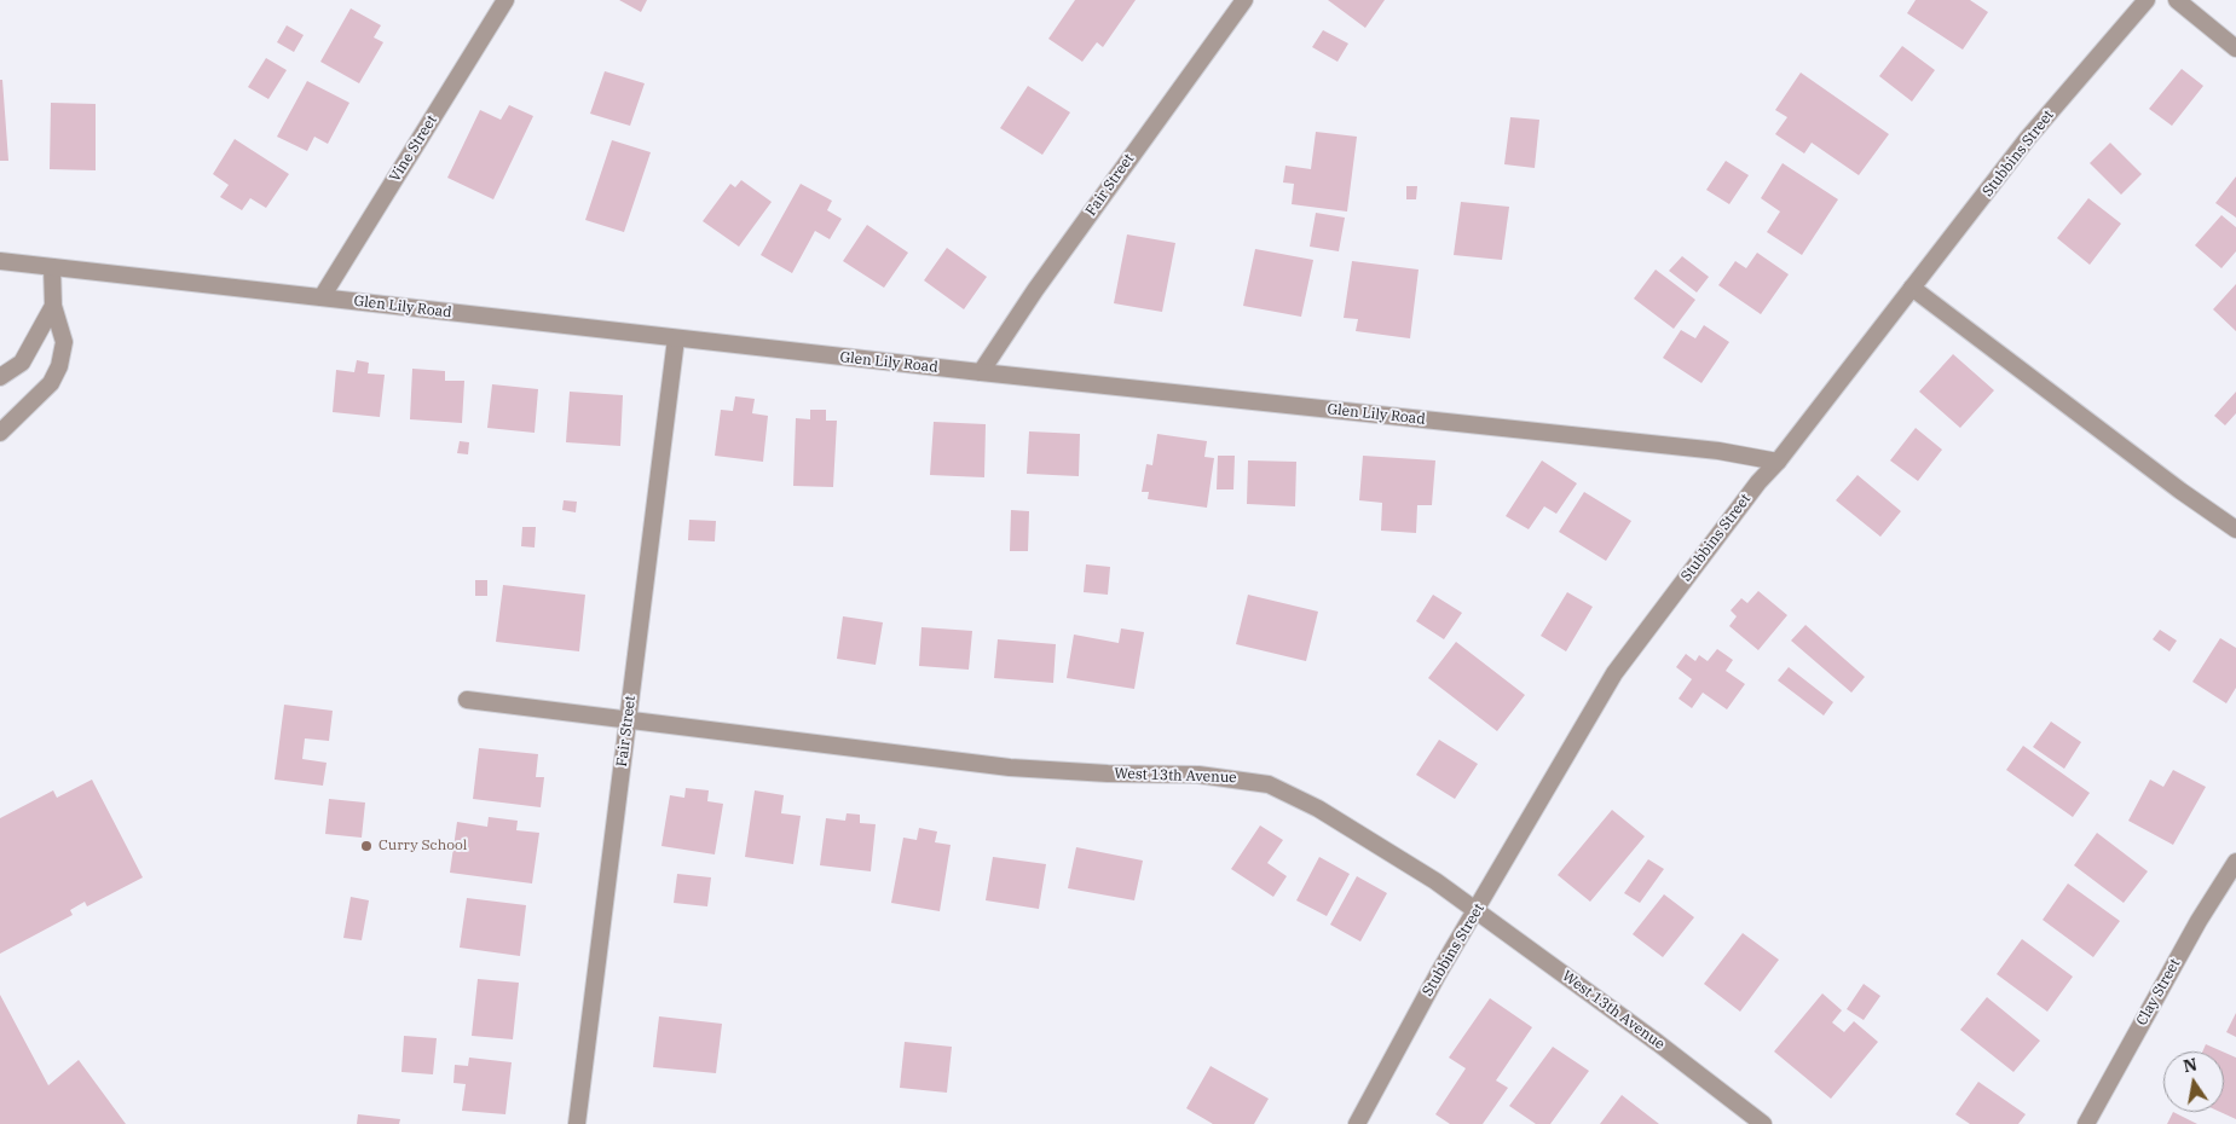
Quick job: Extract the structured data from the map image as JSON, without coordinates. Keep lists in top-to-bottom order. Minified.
{"streets":{"street":["Vine Street","Stubbins Street","Fair Street","Glen Lily Road","West 13th Avenue","Clay Street"]},"crossings":[["Vine Street","Glen Lily Road"],["Stubbins Street","Glen Lily Road"],["Stubbins Street","West 13th Avenue"],["Fair Street","Glen Lily Road"],["Fair Street","West 13th Avenue"]],"places":["Curry School"],"north":"top"}
